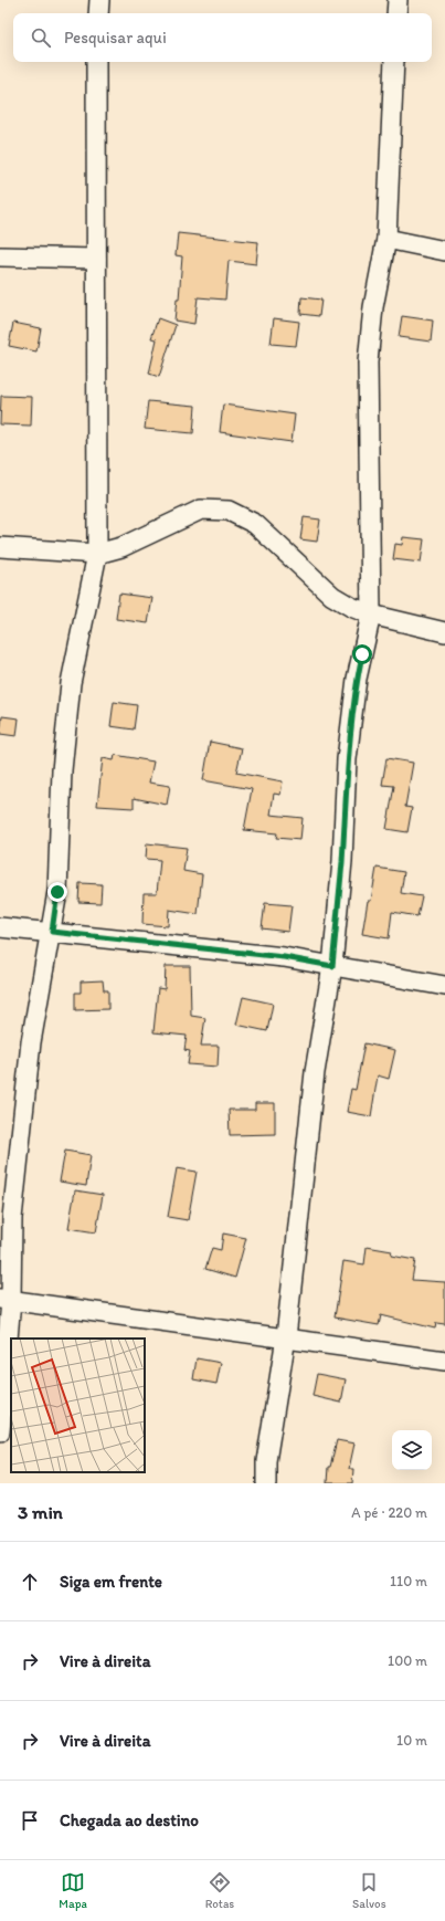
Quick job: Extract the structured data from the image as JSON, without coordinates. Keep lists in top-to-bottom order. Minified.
{"page":{"search":"Pesquisar aqui","heading":["3 min","A pé · 220 m"],"list":[["Siga em frente","110 m"],["Vire à direita","100 m"],["Vire à direita","10 m"],"Chegada ao destino"],"nav":["Mapa","Rotas","Salvos"]}}
